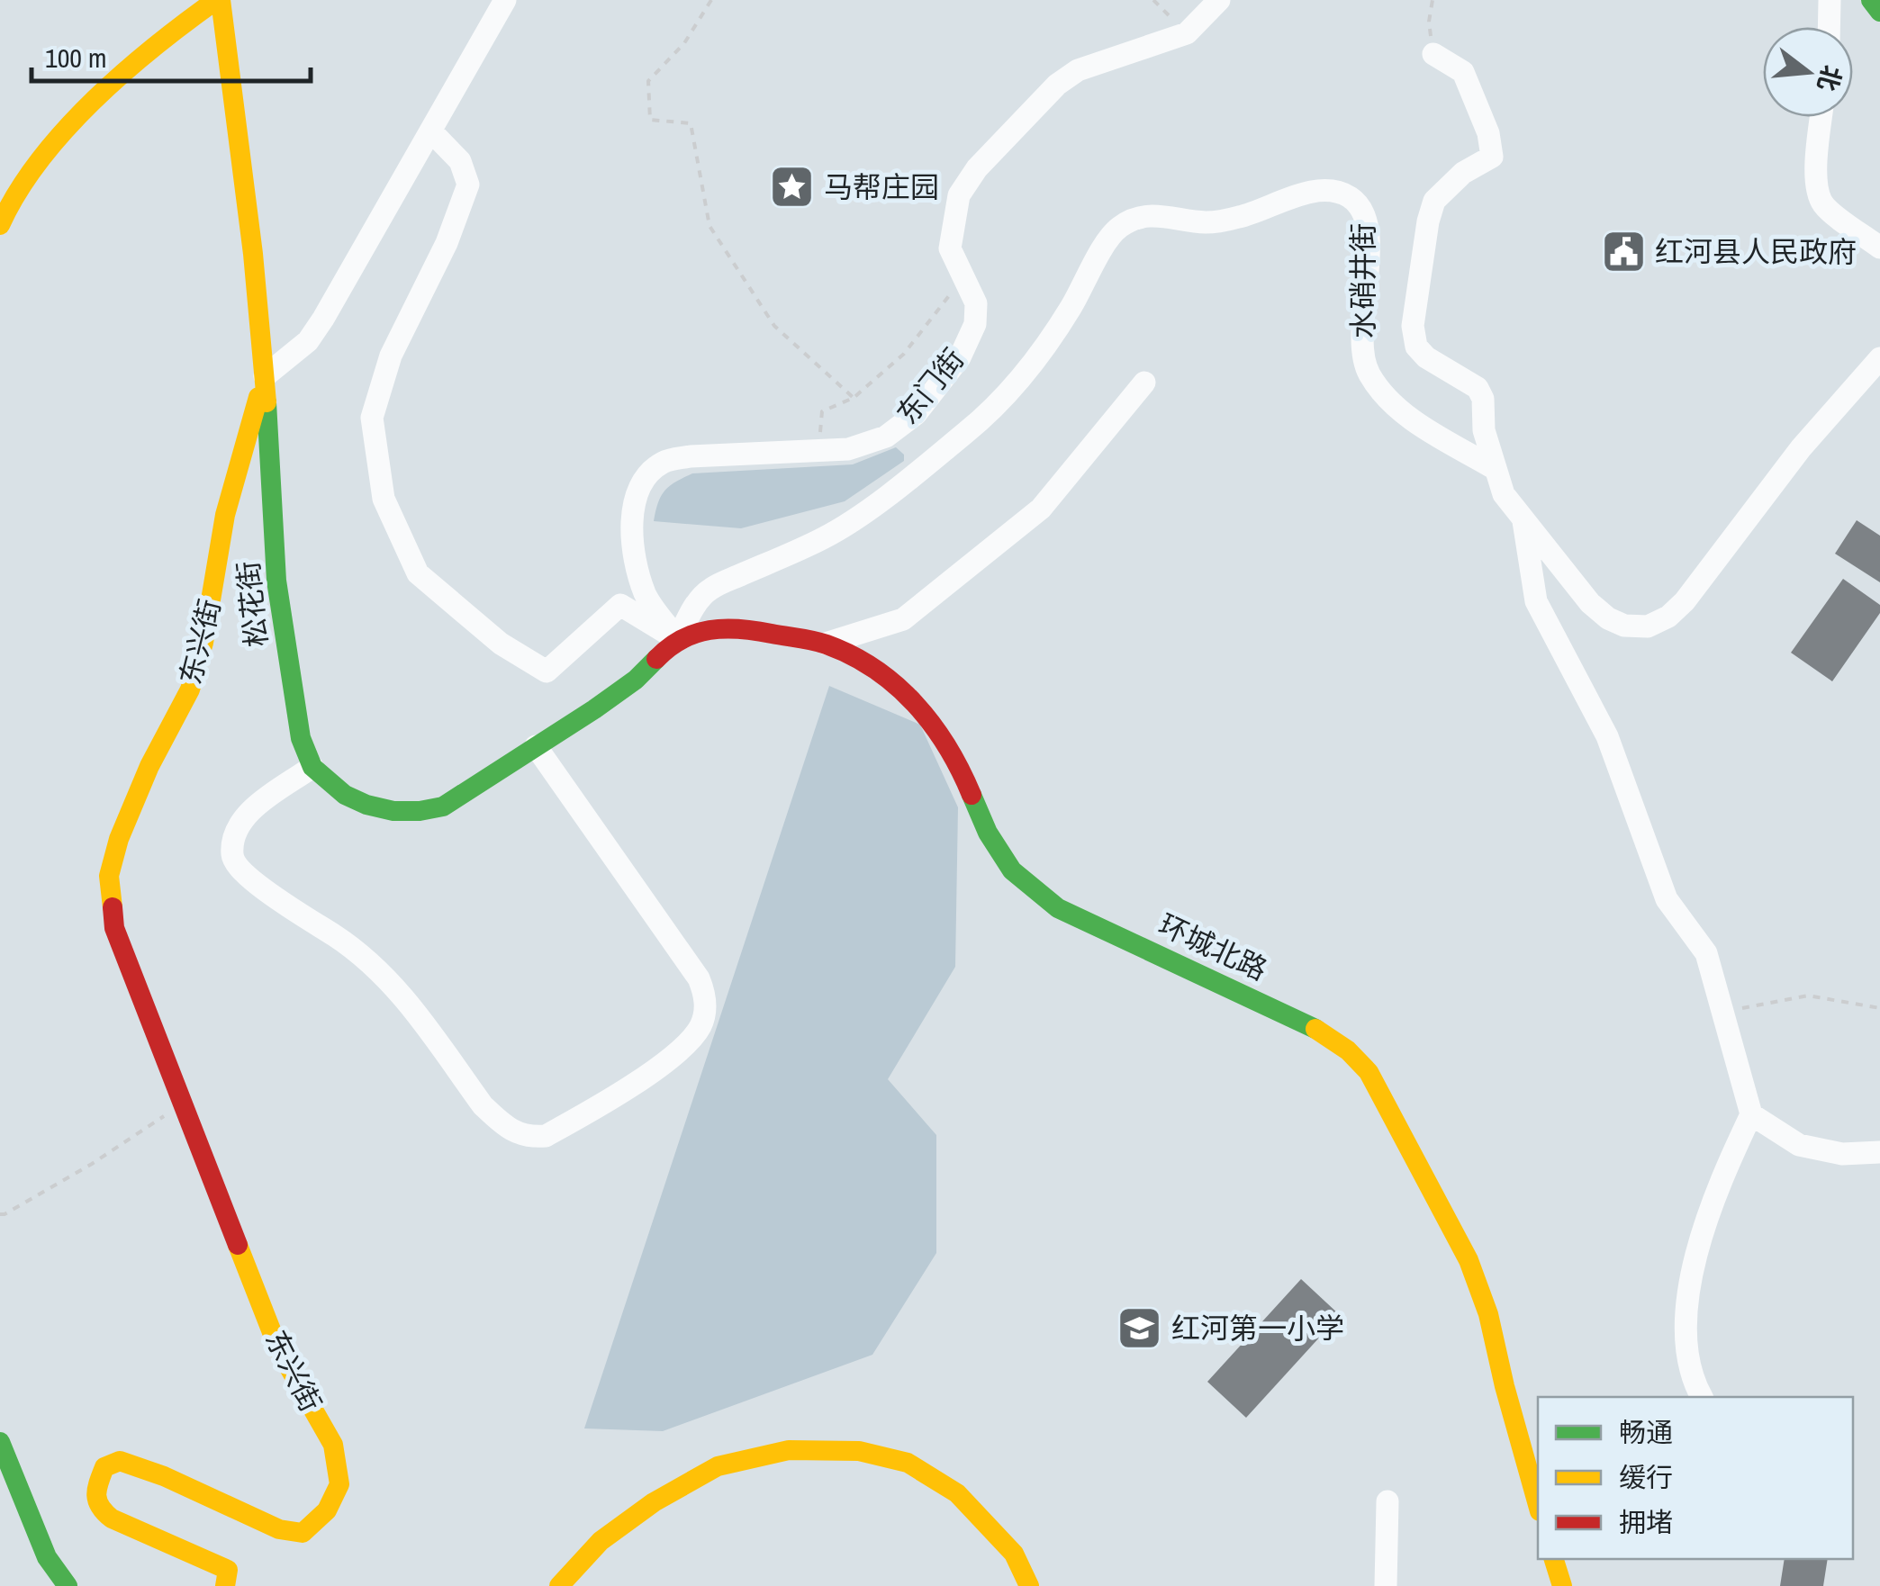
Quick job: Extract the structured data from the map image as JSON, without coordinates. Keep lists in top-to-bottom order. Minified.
{"streets":{"street":["水硝井街","东门街","松花街","东兴街","环城北路"]},"crossings":[["水硝井街","东门街"],["水硝井街","环城北路"],["东门街","环城北路"],["松花街","东兴街"]],"places":{"place":["马帮庄园"],"public building":["红河县人民政府"],"school or university":["红河第一小学"]},"legend":["畅通","缓行","拥堵"],"scale_bar":"100 m","north":"right"}
